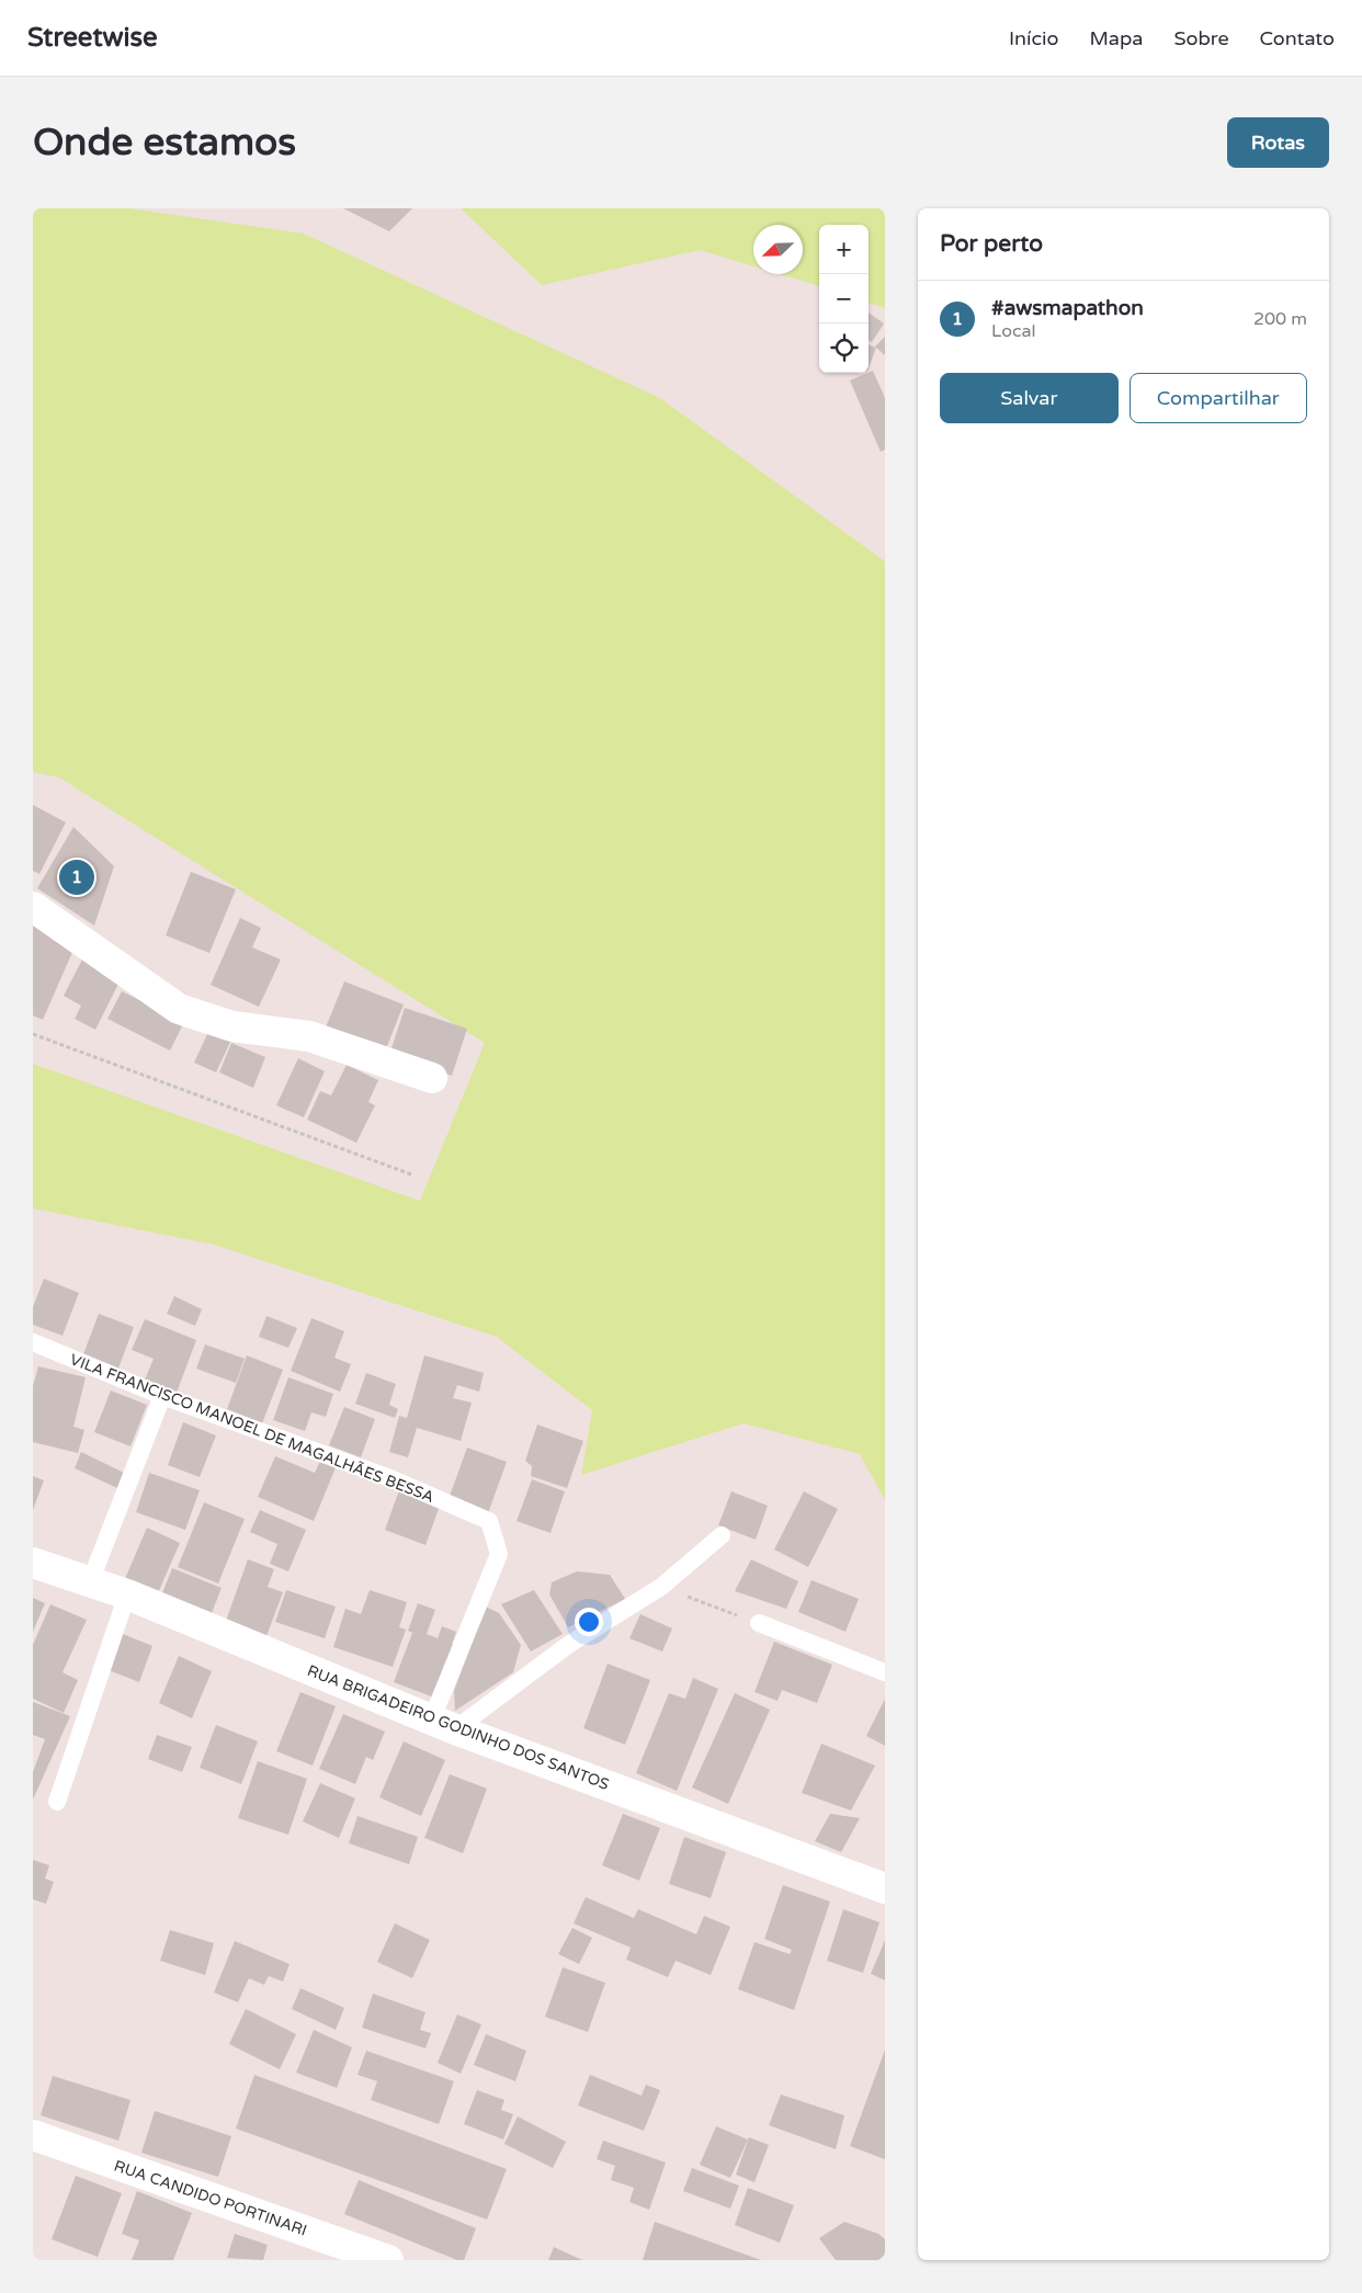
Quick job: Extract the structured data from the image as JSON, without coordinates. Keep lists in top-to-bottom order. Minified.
{"streets":{"street":["RUA BRIGADEIRO GODINHO DOS SANTOS","RUA CANDIDO PORTINARI"],"lane":["VILA FRANCISCO MANOEL DE MAGALHÃES BESSA"]},"crossings":[["VILA FRANCISCO MANOEL DE MAGALHÃES BESSA","RUA BRIGADEIRO GODINHO DOS SANTOS"]],"north":"bottom left","page":{"header":"Streetwise","nav":["Início","Mapa","Sobre","Contato"],"buttons":["Rotas",["Salvar","Compartilhar"]],"title":"Onde estamos","heading":"Por perto","map_buttons":["+","−"],"list":[{"mark":"1","name":"#awsmapathon","note":"Local","value":"200 m"}],"pins":"1"}}
